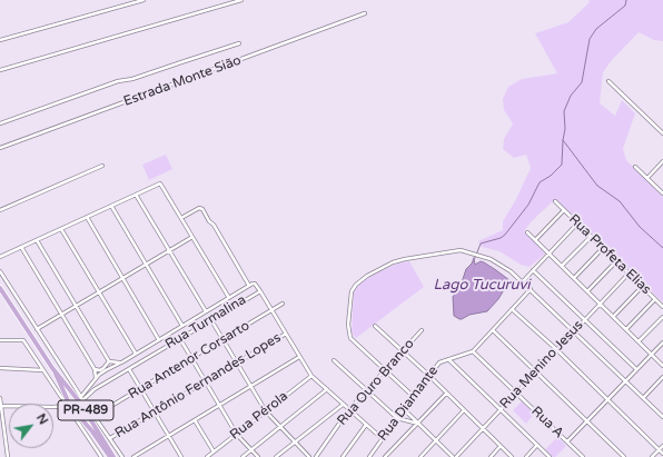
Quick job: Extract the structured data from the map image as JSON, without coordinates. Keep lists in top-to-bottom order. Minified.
{"streets":{"main road":["PR-489"],"street":["Estrada Monte Sião","Rua Profeta Elias","Rua Turmalina","Rua Antenor Corsarto","Rua Menino Jesus","Rua Ouro Branco","Rua Antônio Fernandes Lopes","Rua Diamante","Rua Pérola","Rua A"]},"crossings":[["Rua Profeta Elias","Rua Menino Jesus"],["Rua Turmalina","Rua Antenor Corsarto"],["Rua Turmalina","Rua Ouro Branco"],["Rua Turmalina","Rua Antônio Fernandes Lopes"],["Rua Turmalina","Rua Diamante"],["Rua Turmalina","PR-489"],["Rua Turmalina","Rua Pérola"],["Rua Menino Jesus","Rua A"],["Rua Diamante","Rua A"]],"water":["Lago Tucuruvi"],"north":"top right"}
